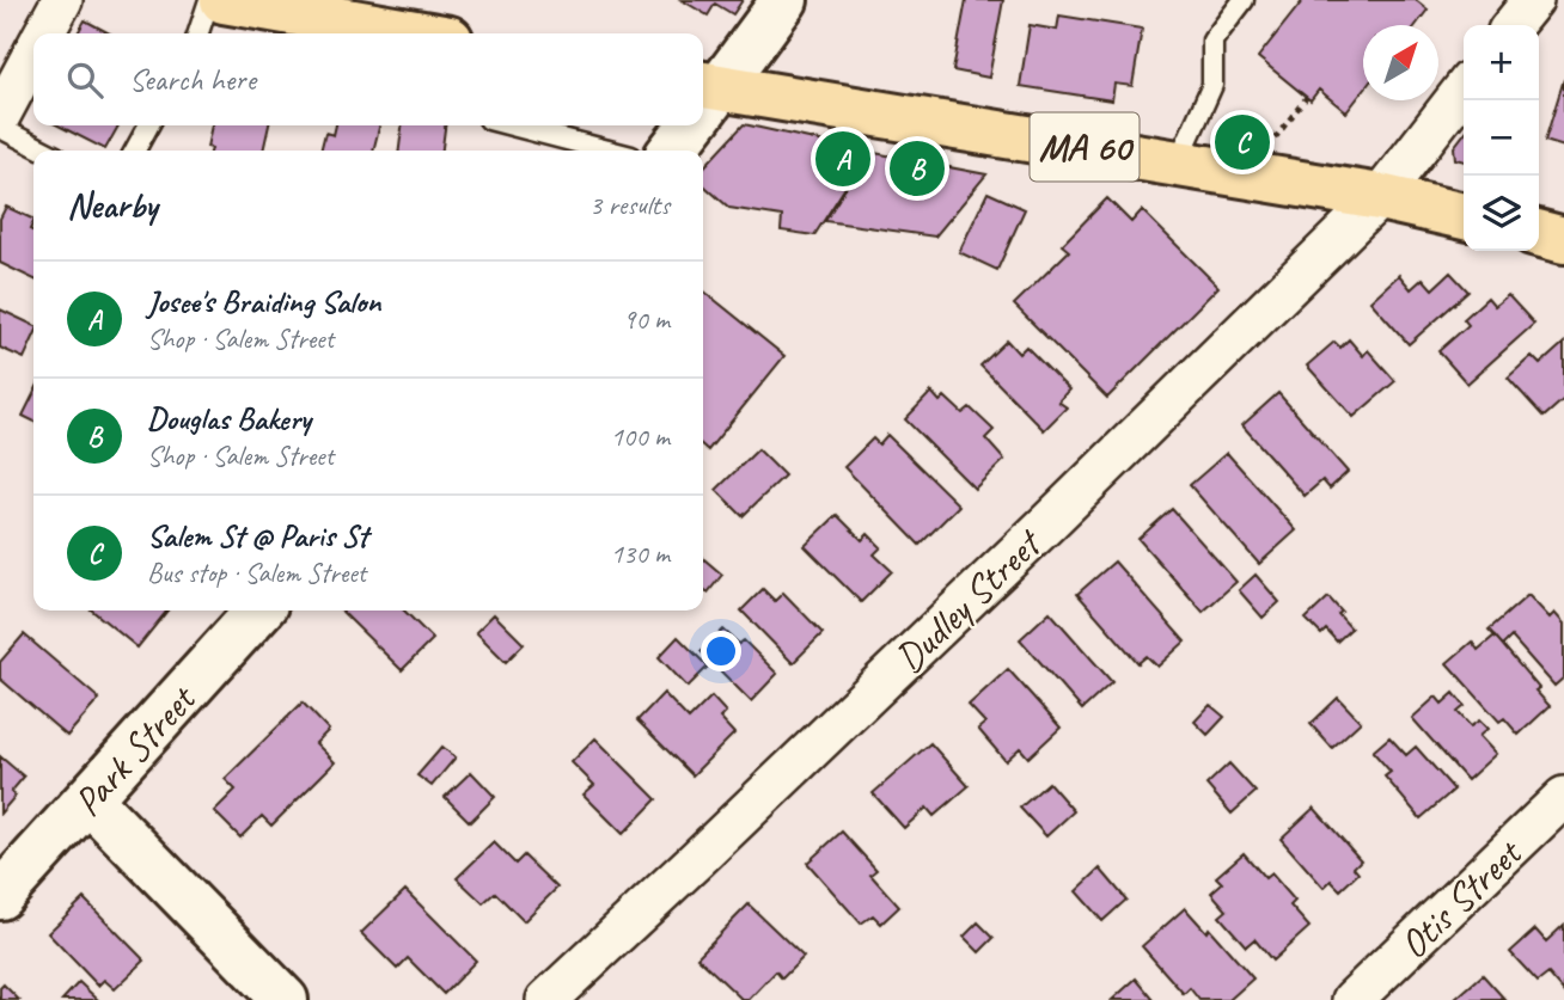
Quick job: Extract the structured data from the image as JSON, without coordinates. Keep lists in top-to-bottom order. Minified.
{"streets":{"main road":["MA 60"],"street":["Dudley Street","Park Street","Otis Street"]},"crossings":[["MA 60","Dudley Street"]],"north":"top right","page":{"map_buttons":["+","−"],"search":"Search here","pins":["C","A","B"],"heading":["Nearby","3 results"],"list":[{"mark":"A","name":"Josee's Braiding Salon","note":"Shop · Salem Street","value":"90 m"},{"mark":"B","name":"Douglas Bakery","note":"Shop · Salem Street","value":"100 m"},{"mark":"C","name":"Salem St @ Paris St","note":"Bus stop · Salem Street","value":"130 m"}]}}
